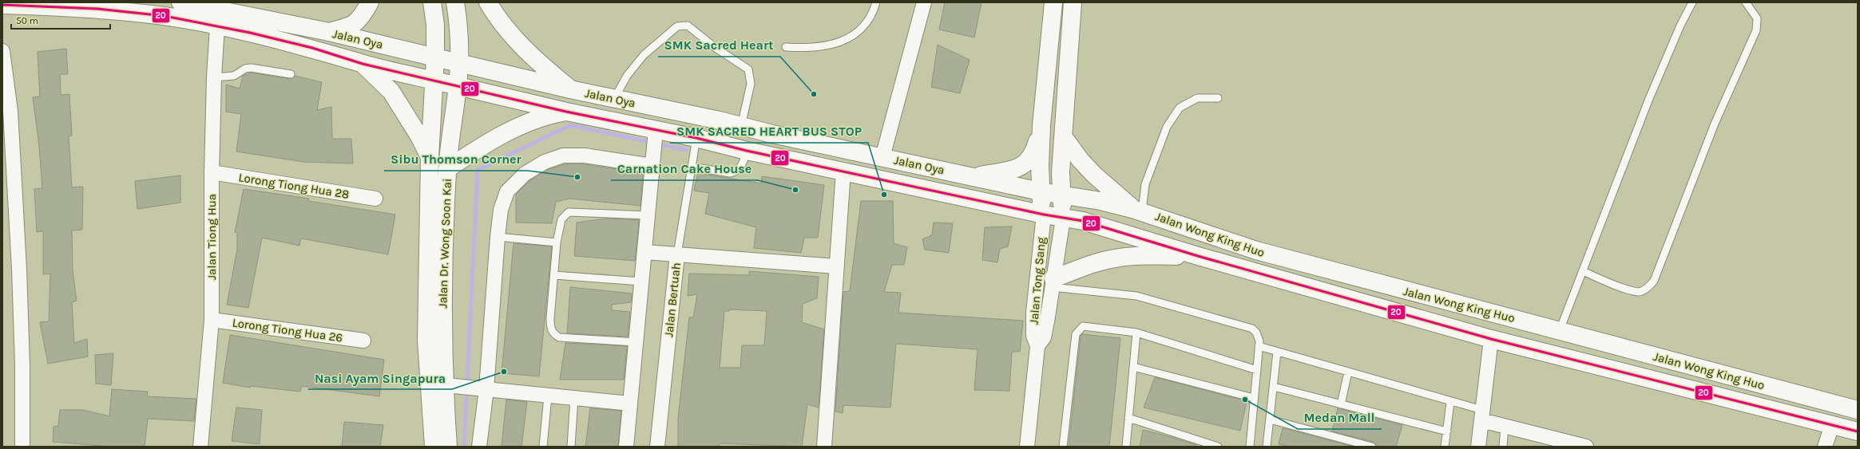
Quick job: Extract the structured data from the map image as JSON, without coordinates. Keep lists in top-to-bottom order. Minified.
{"streets":{"main road":["Jalan Oya","Jalan Wong King Huo","Jalan Dr. Wong Soon Kai"],"street":["Lorong Tiong Hua 28","Jalan Tiong Hua","Jalan Tong Sang","Jalan Bertuah","Lorong Tiong Hua 26"]},"crossings":[["Jalan Oya","Jalan Wong King Huo"],["Jalan Oya","Jalan Tiong Hua"],["Jalan Oya","Jalan Dr. Wong Soon Kai"],["Jalan Oya","Jalan Tong Sang"],["Lorong Tiong Hua 28","Jalan Tiong Hua"],["Jalan Wong King Huo","Jalan Tong Sang"],["Jalan Tiong Hua","Lorong Tiong Hua 26"]],"places":["SMK Sacred Heart","Sibu Thomson Corner","Carnation Cake House","SMK SACRED HEART BUS STOP","Nasi Ayam Singapura","Medan Mall"],"lines":["transit line 20"],"scale_bar":"50 m"}
